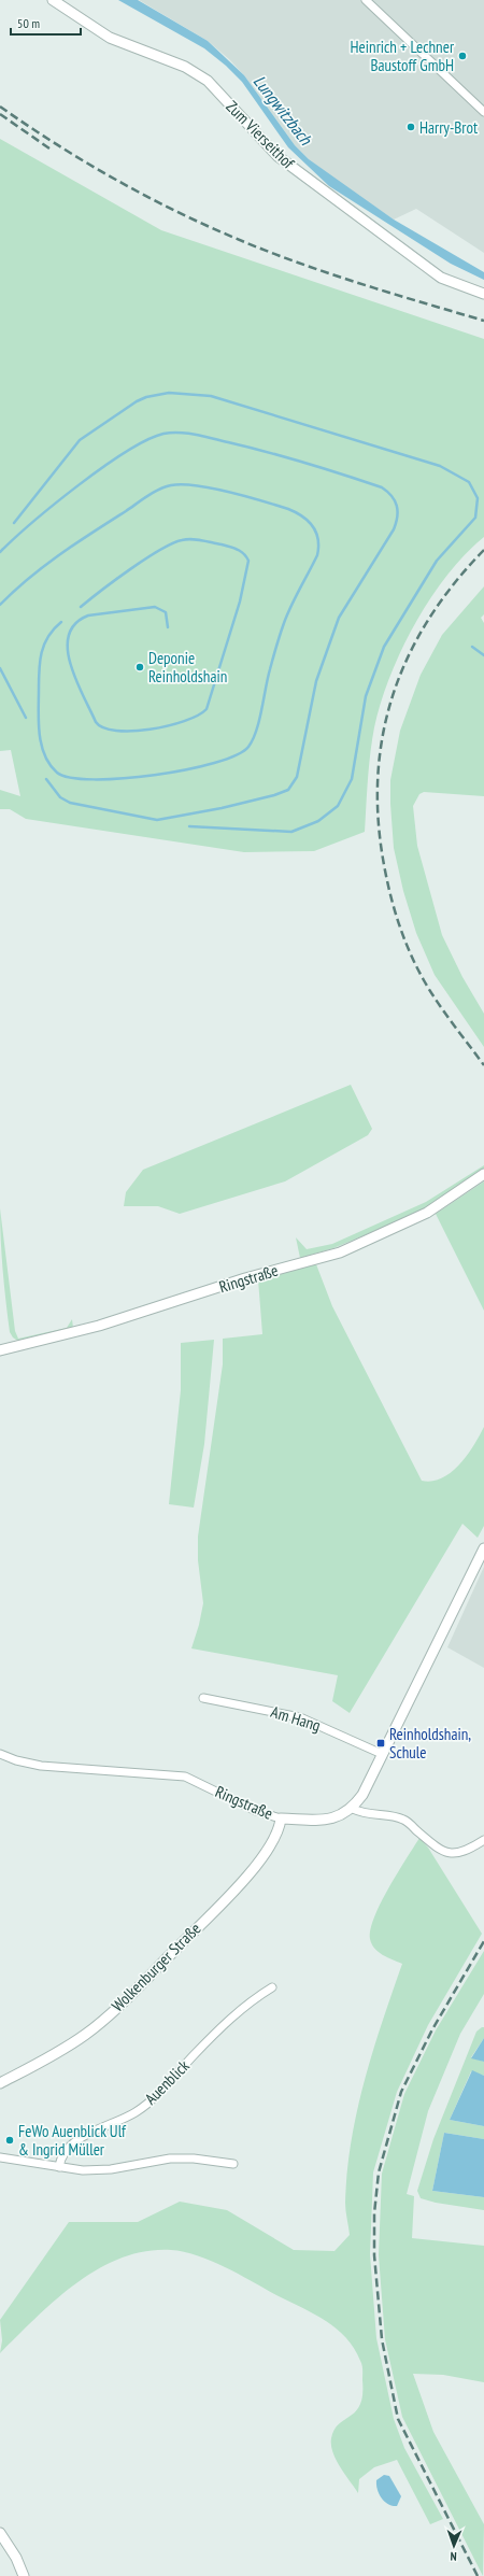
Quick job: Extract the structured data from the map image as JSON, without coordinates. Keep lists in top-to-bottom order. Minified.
{"streets":{"street":["Zum Vierseithof","Ringstraße","Am Hang","Wolkenburger Straße","Auenblick"]},"crossings":[["Ringstraße","Wolkenburger Straße"]],"water":["Lungwitzbach"],"places":{"other":["Heinrich + Lechner Baustoff GmbH","Harry-Brot","Deponie Reinholdshain","FeWo Auenblick Ulf & Ingrid Müller"],"transit":["Reinholdshain, Schule"]},"scale_bar":"50 m","north":"bottom"}
